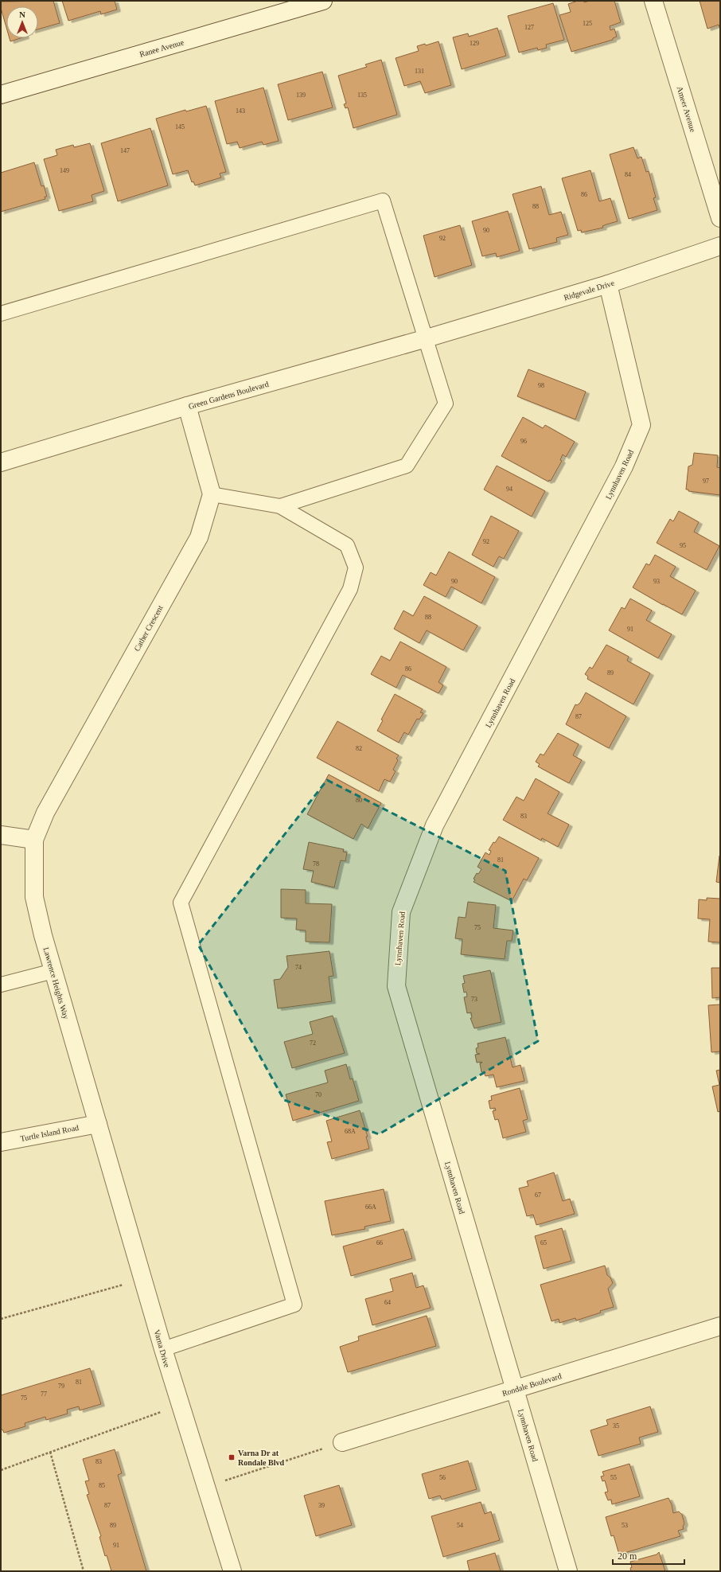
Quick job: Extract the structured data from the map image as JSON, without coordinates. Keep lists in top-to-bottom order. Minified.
{"streets":{"street":["Ranee Avenue","Ameer Avenue","Ridgevale Drive","Green Gardens Boulevard","Lynnhaven Road","Cather Crescent","Lawrence Heights Way","Turtle Island Road","Varna Drive","Rondale Boulevard"]},"crossings":[["Ridgevale Drive","Green Gardens Boulevard"],["Ridgevale Drive","Lynnhaven Road"],["Lynnhaven Road","Rondale Boulevard"],["Cather Crescent","Lawrence Heights Way"],["Lawrence Heights Way","Turtle Island Road"],["Lawrence Heights Way","Varna Drive"],["Turtle Island Road","Varna Drive"]],"places":{"transit":["Varna Dr at Rondale Blvd"]},"house_numbers":["125","127","129","131","139","135","143","145","147","149","84","86","88","90","92","98","96","97","94","92","95","90","93","88","91","86","89","87","82","80","83","81","78","75","74","73","72","70","68A","67","66A","66","65","64","81","79","77","75","35","83","56","55","85","87","39","89","54","53","91"],"scale_bar":"20 m","north":"top"}
